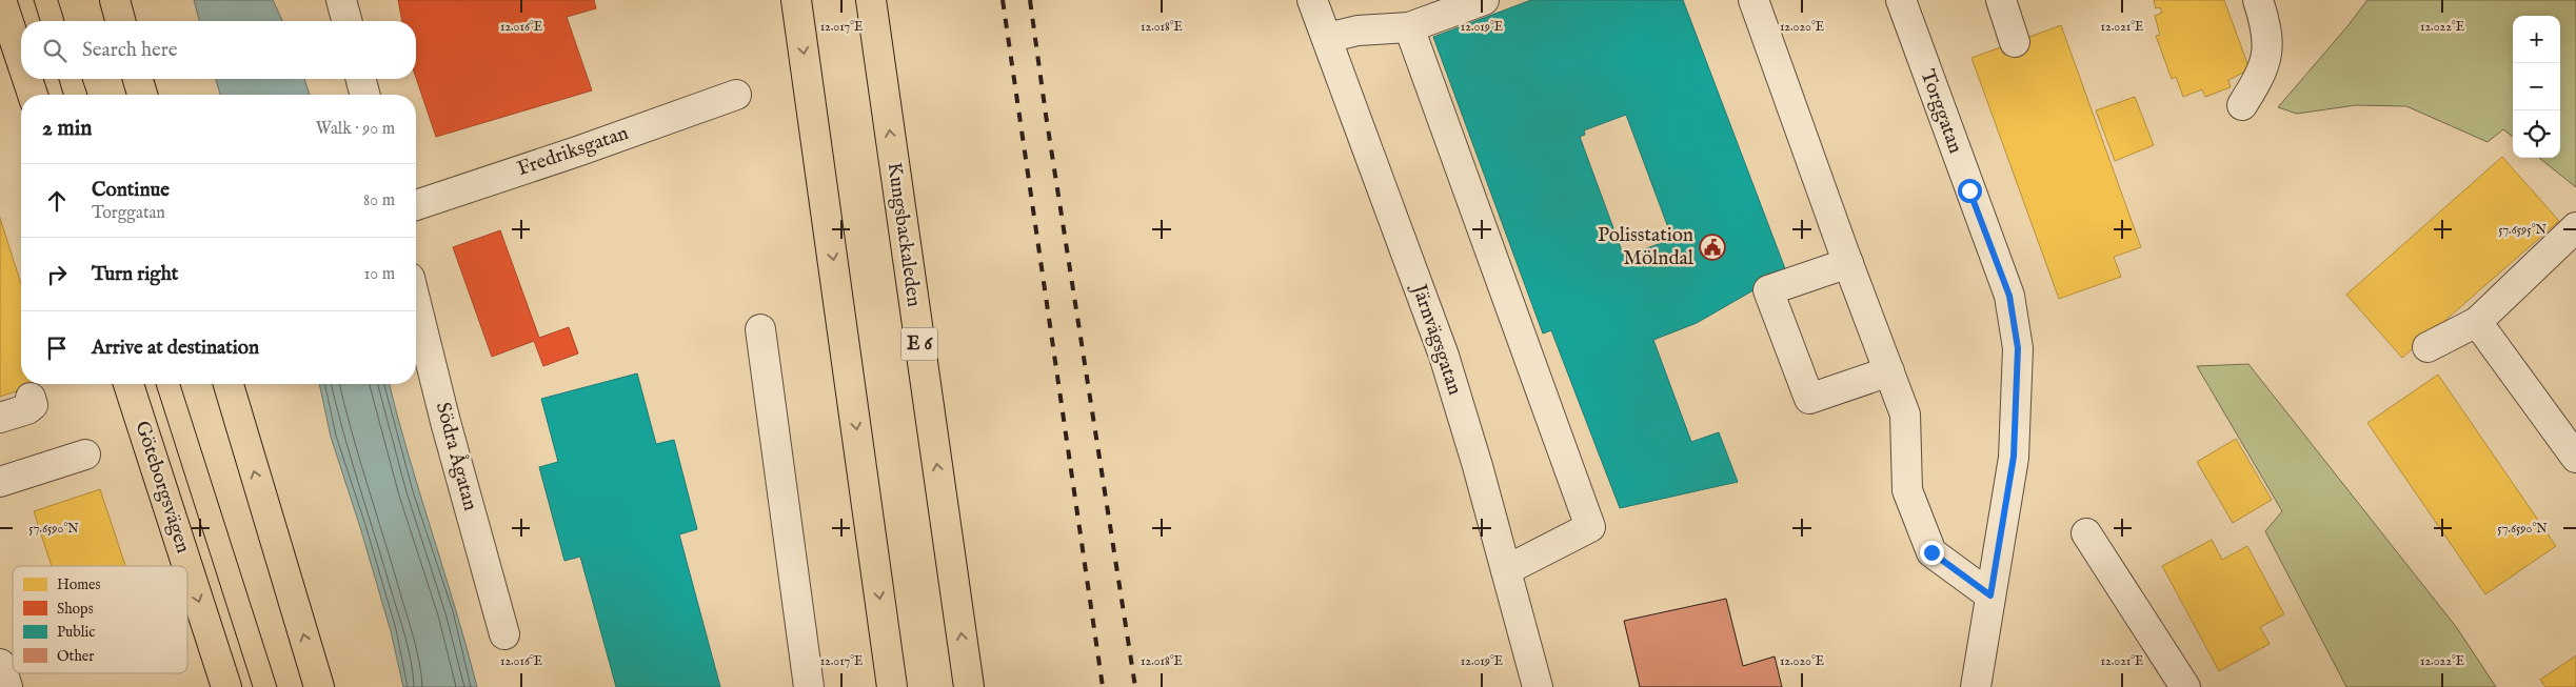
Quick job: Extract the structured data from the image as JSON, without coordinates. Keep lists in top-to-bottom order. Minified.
{"streets":{"main road":["Kungsbackaleden","E 6","Göteborgsvägen"],"street":["Torggatan","Fredriksgatan","Järnvägsgatan","Södra Ågatan"]},"places":{"public building":["Polisstation Mölndal"]},"legend":["Homes","Shops","Public","Other"],"page":{"map_buttons":["+","−"],"search":"Search here","heading":["2 min","Walk · 90 m"],"list":[["Continue","Torggatan","80 m"],["Turn right","10 m"],"Arrive at destination"]},"coordinates":["12.016°E","12.017°E","12.018°E","12.019°E","12.020°E","12.021°E","12.022°E","57.6595°N","57.6590°N"]}
